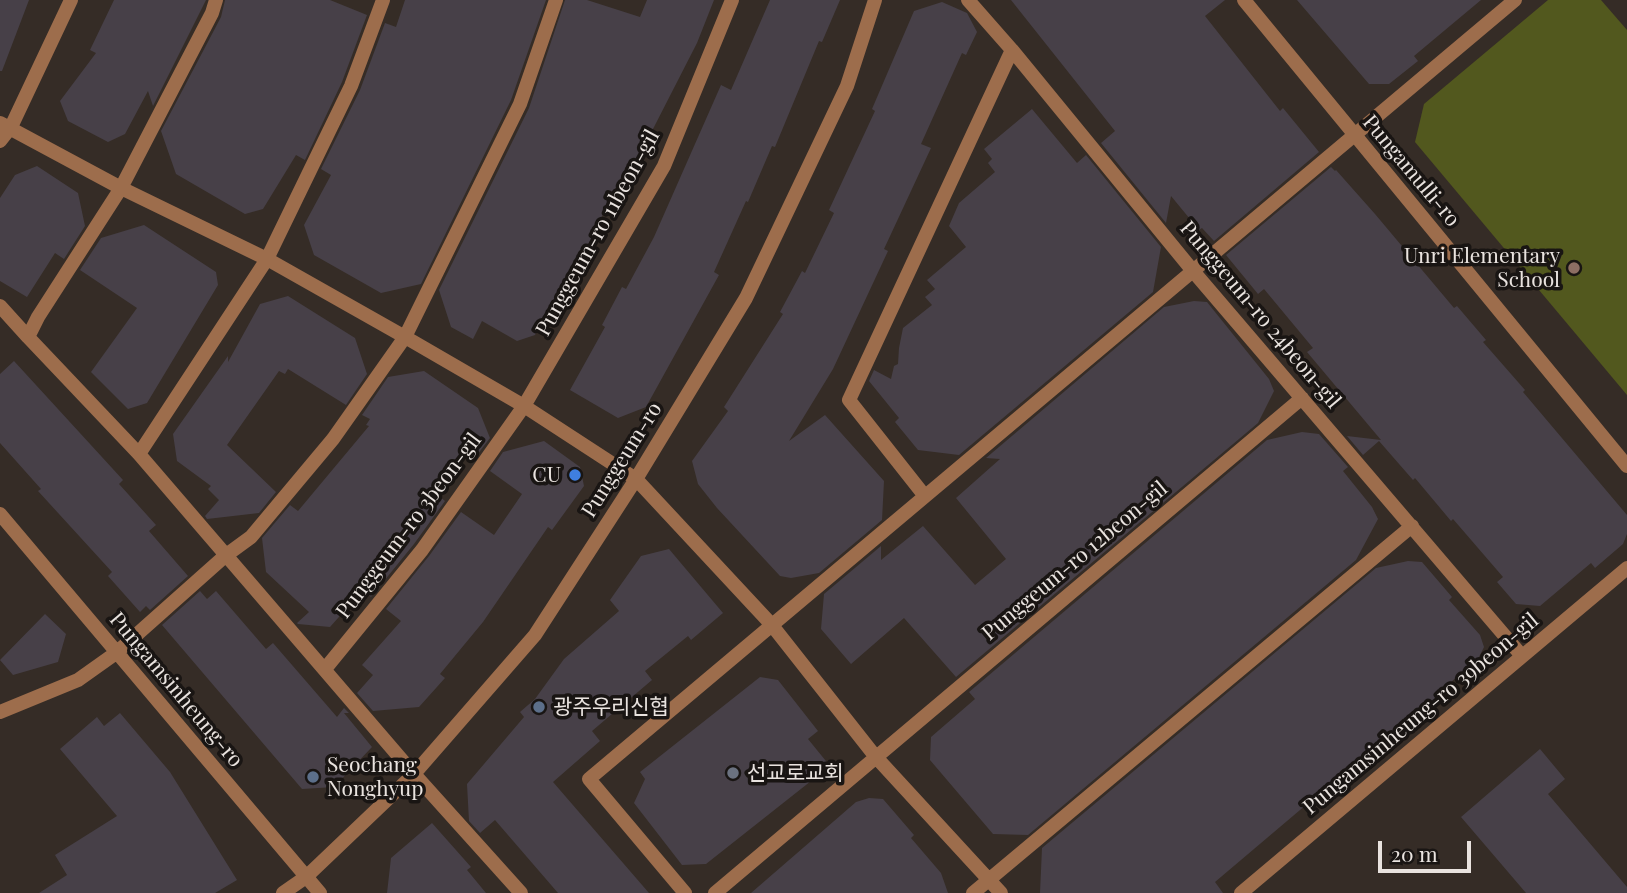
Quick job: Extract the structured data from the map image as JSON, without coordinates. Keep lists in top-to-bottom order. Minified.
{"streets":{"street":["Pungamulli-ro","Punggeum-ro 11beon-gil","Punggeum-ro 24beon-gil","Punggeum-ro","Punggeum-ro 3beon-gil","Punggeum-ro 12beon-gil","Pungamsinheung-ro","Pungamsinheung-ro 39beon-gil"]},"crossings":[["Punggeum-ro 11beon-gil","Punggeum-ro 3beon-gil"],["Punggeum-ro 24beon-gil","Punggeum-ro 12beon-gil"],["Punggeum-ro 24beon-gil","Pungamsinheung-ro 39beon-gil"],["Punggeum-ro","Pungamsinheung-ro"]],"places":["Unri Elementary School","CU","광주우리신협","선교로교회","Seochang Nonghyup"],"scale_bar":"20 m"}
